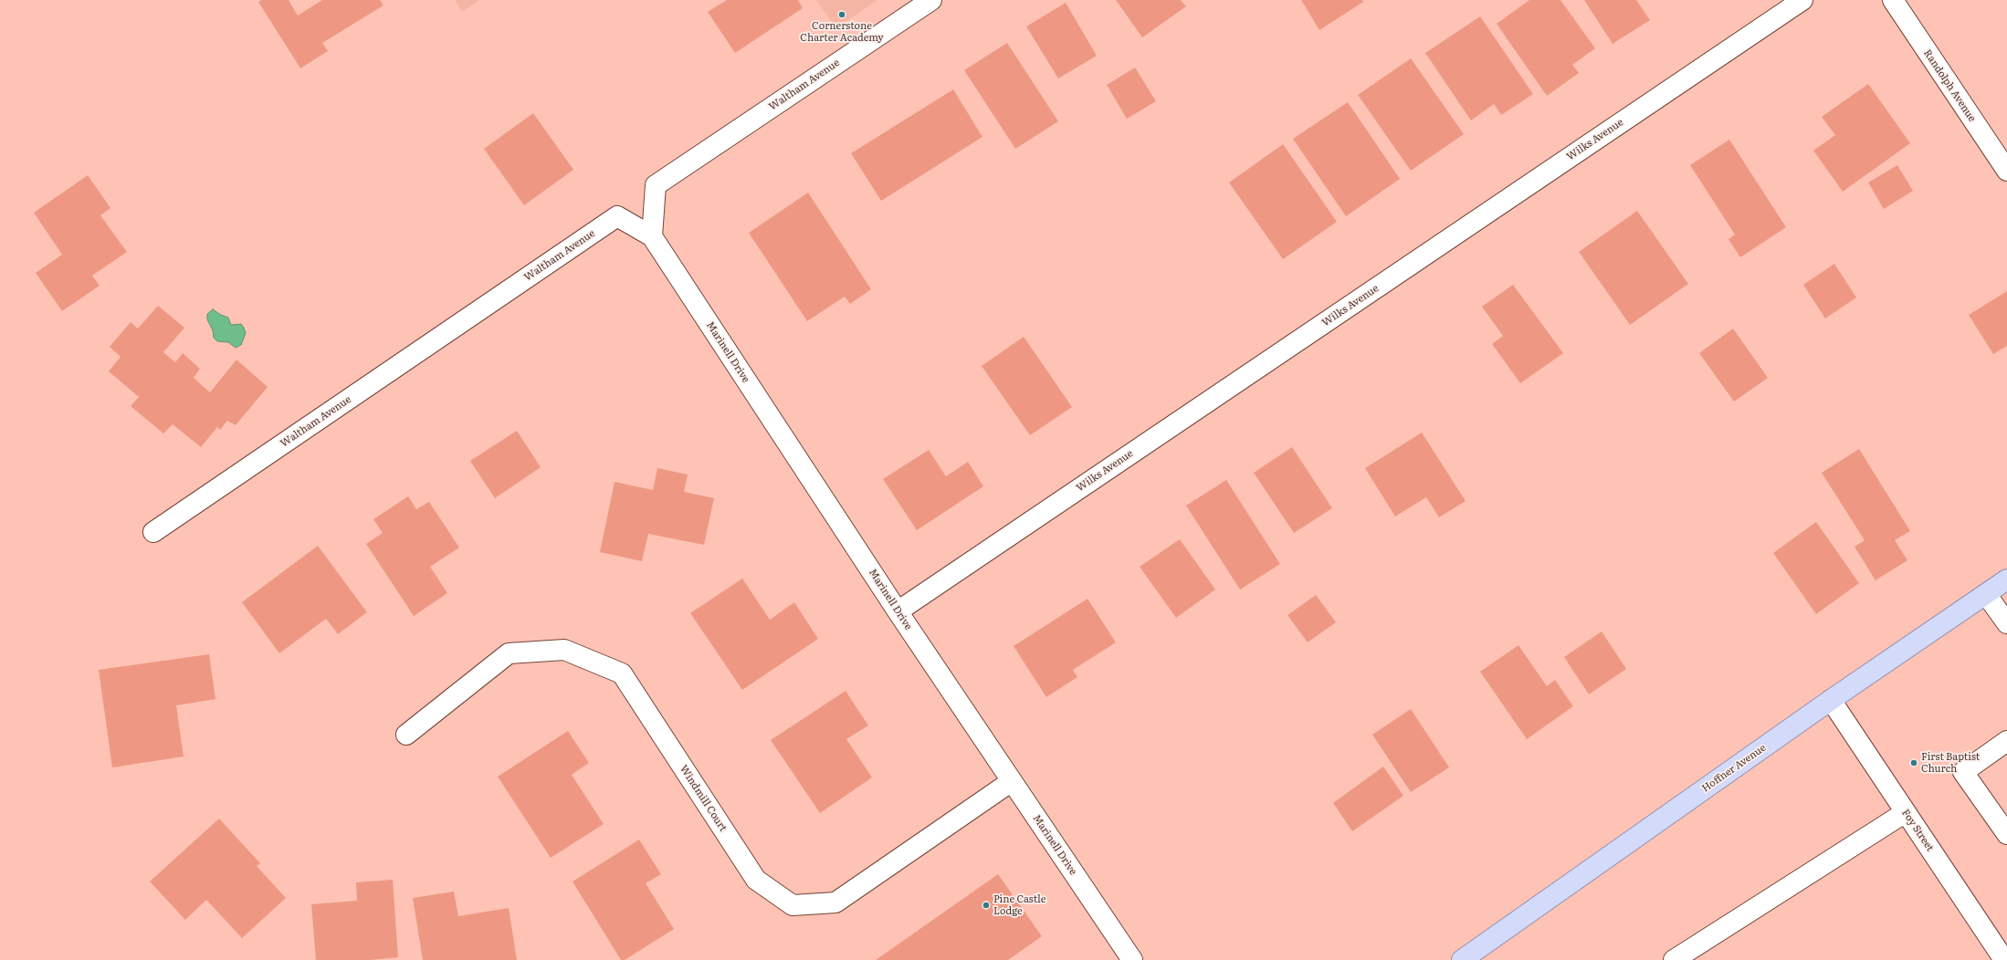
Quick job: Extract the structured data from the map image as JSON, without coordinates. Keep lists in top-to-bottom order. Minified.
{"streets":{"main road":["Hoffner Avenue"],"street":["Waltham Avenue","Randolph Avenue","Wilks Avenue","Marinell Drive","Windmill Court","Foy Street"]},"crossings":[["Waltham Avenue","Marinell Drive"],["Wilks Avenue","Marinell Drive"],["Marinell Drive","Windmill Court"],["Hoffner Avenue","Foy Street"]],"places":["Cornerstone Charter Academy","First Baptist Church","Pine Castle Lodge"]}
